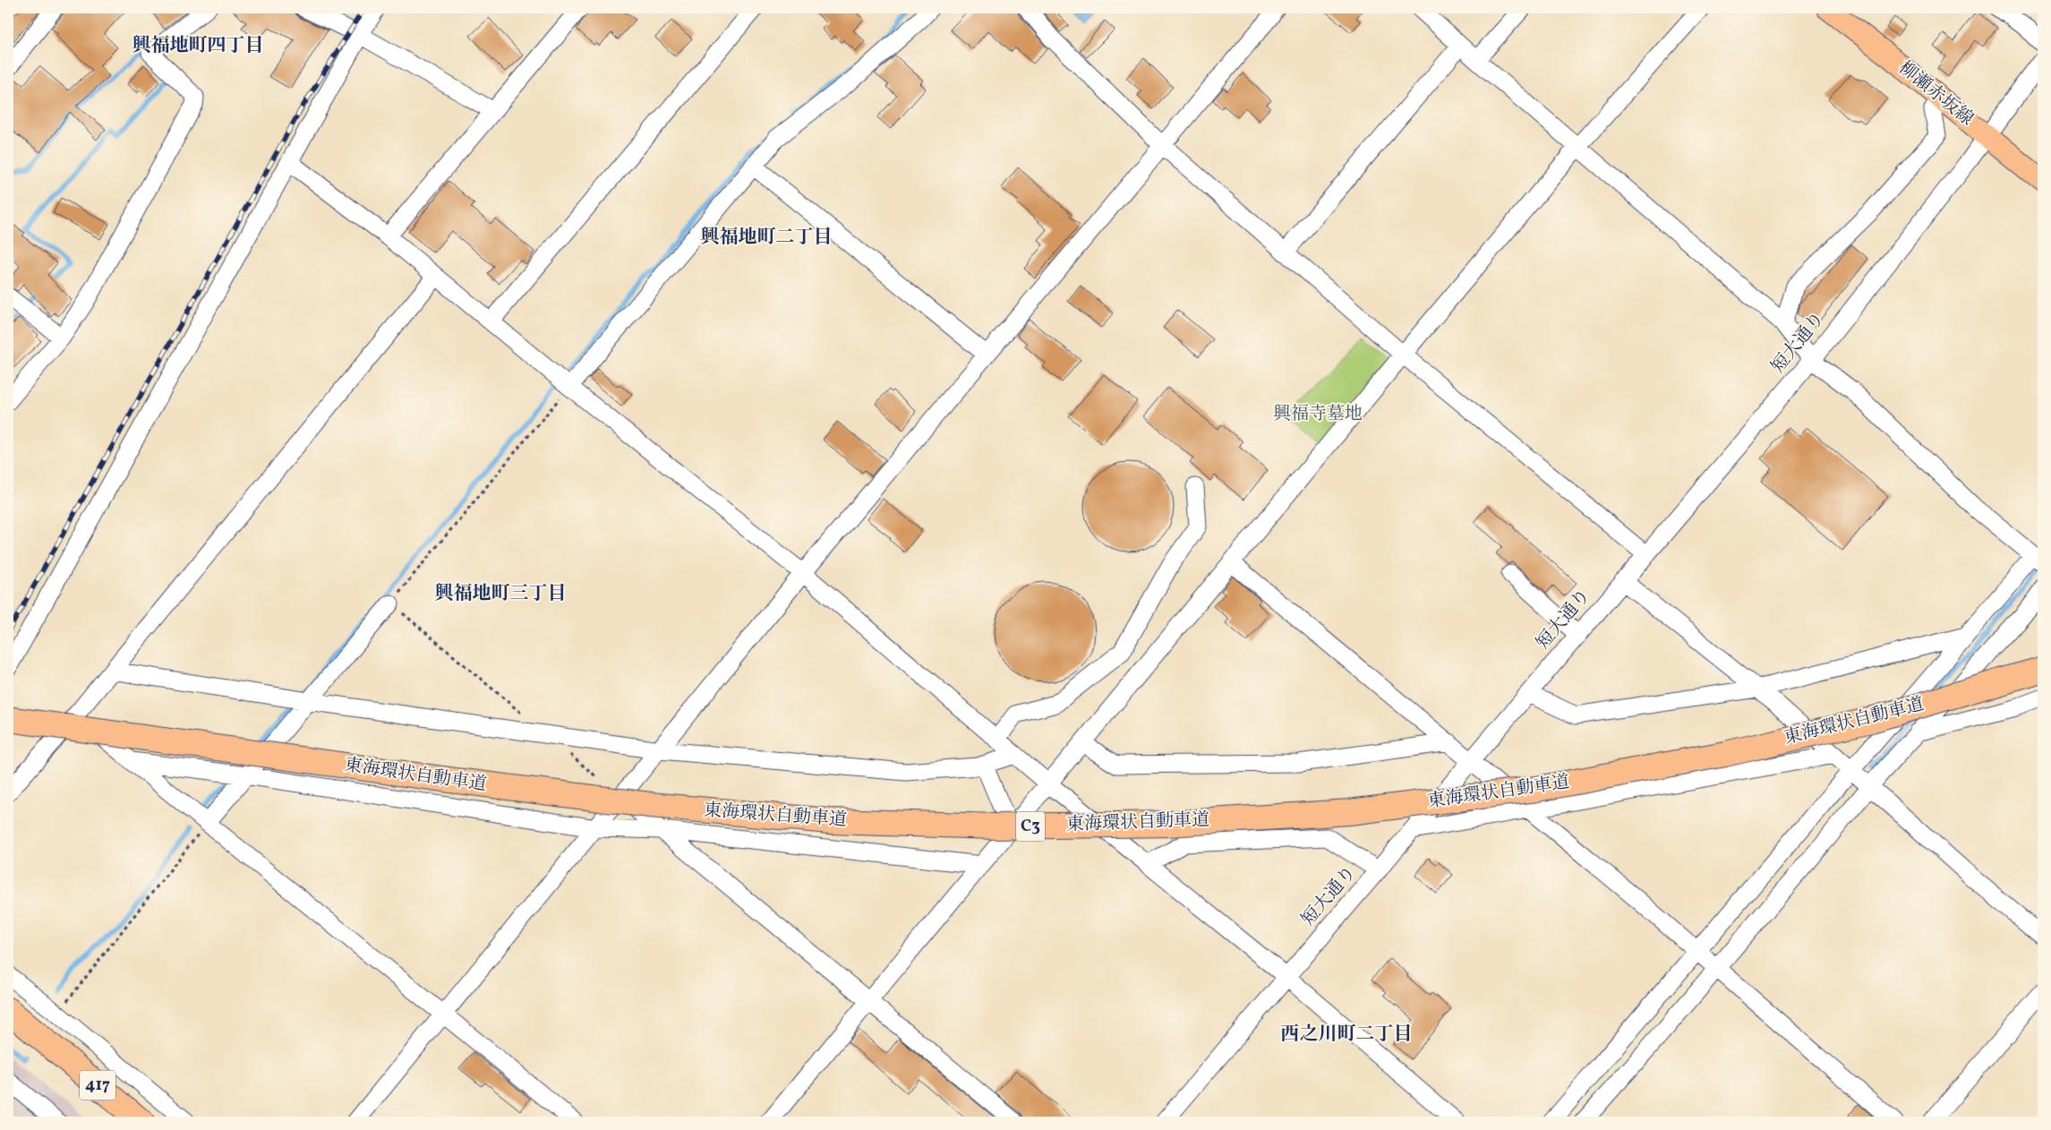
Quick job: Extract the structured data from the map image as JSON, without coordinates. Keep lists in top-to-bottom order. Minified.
{"streets":{"highway":["東海環状自動車道","C3","417"],"main road":["柳瀬赤坂線"],"street":["短大通り"]},"crossings":[["柳瀬赤坂線","短大通り"]],"districts":["興福地町四丁目","興福地町二丁目","興福地町三丁目","西之川町二丁目"],"parks":["興福寺墓地"]}
